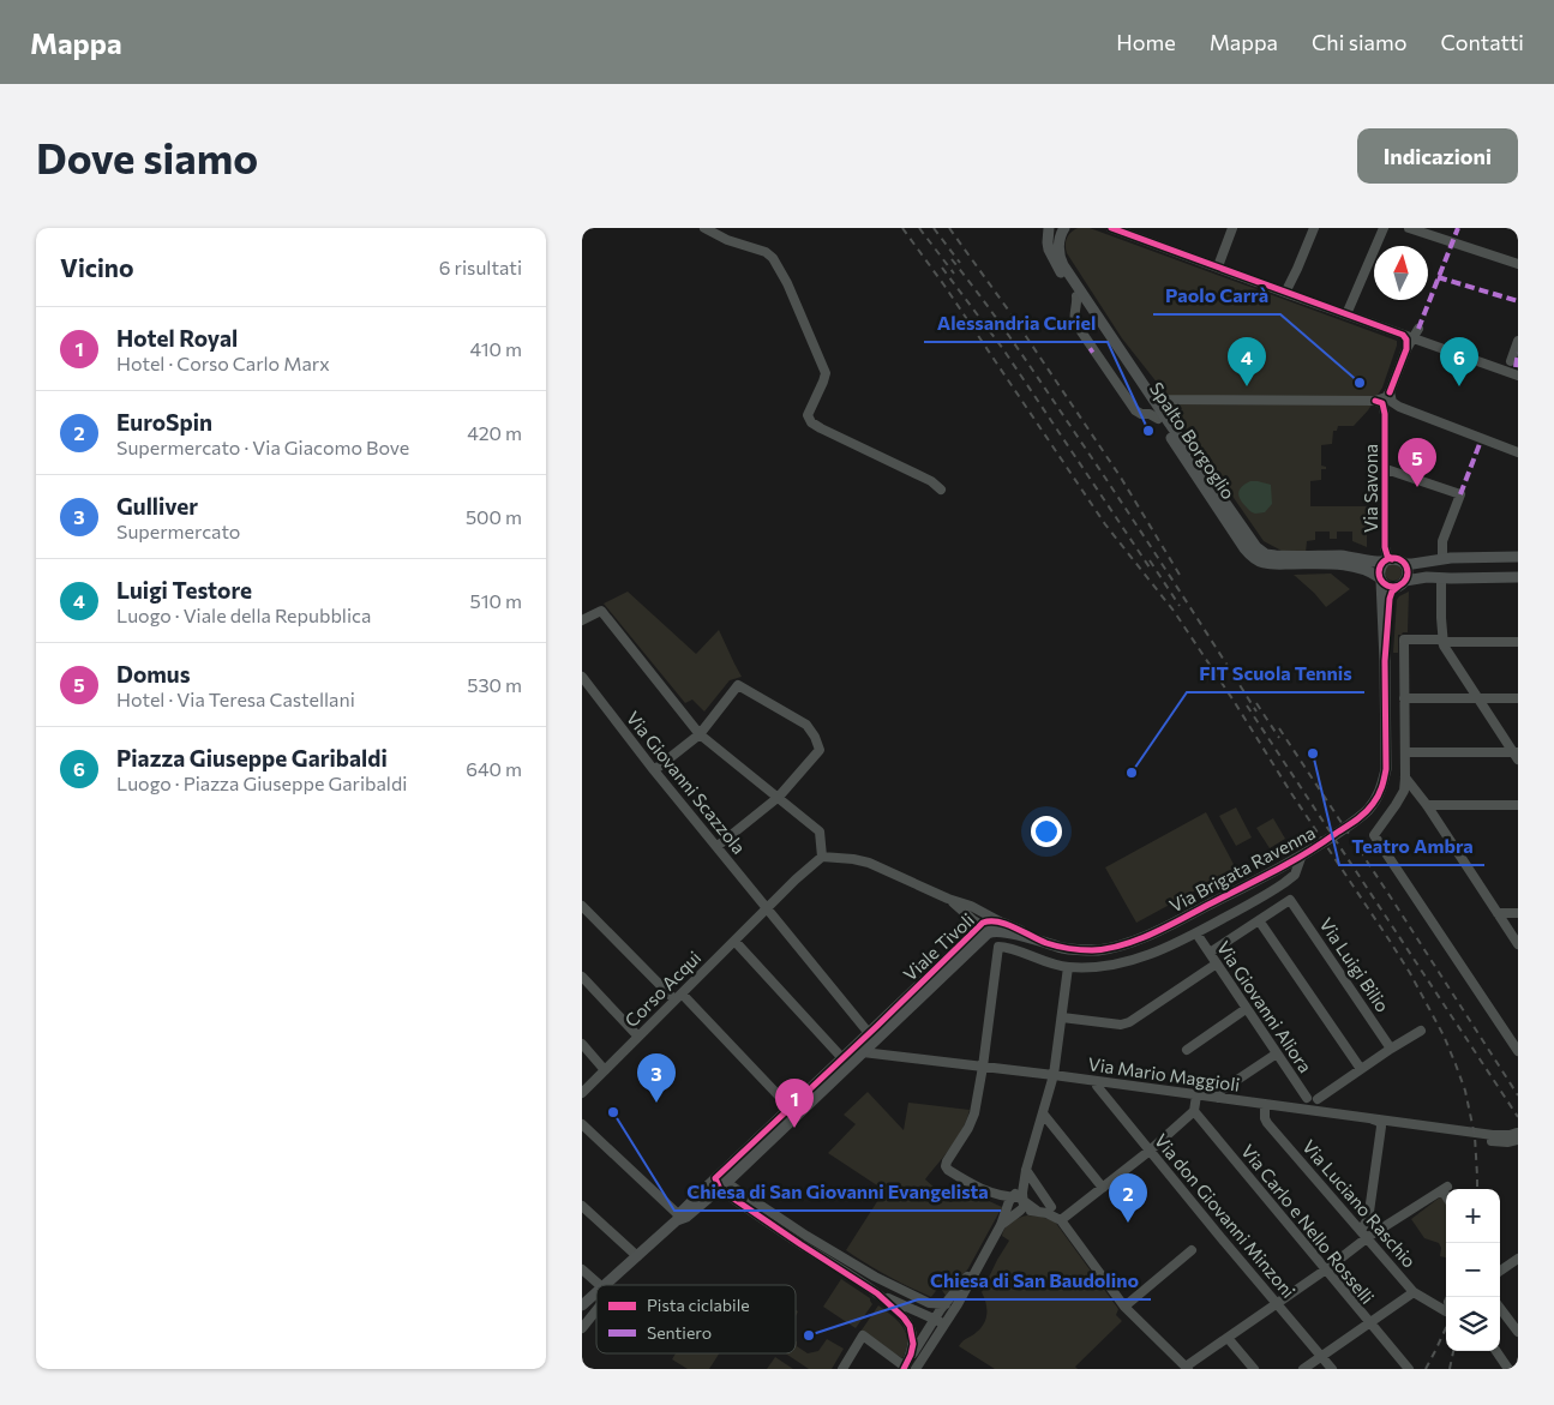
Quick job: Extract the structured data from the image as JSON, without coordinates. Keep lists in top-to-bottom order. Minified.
{"streets":{"main road":["Spalto Borgoglio","Via Brigata Ravenna","Viale Tivoli"],"street":["Via Savona","Via Giovanni Scazzola","Via Luigi Bilio","Corso Acqui","Via Giovanni Aliora","Via Mario Maggioli","Via Luciano Raschio","Via don Giovanni Minzoni","Via Carlo e Nello Rosselli"]},"crossings":[["Spalto Borgoglio","Via Savona"],["Spalto Borgoglio","Via Brigata Ravenna"],["Via Savona","Via Brigata Ravenna"],["Via Giovanni Scazzola","Corso Acqui"],["Via Brigata Ravenna","Viale Tivoli"],["Viale Tivoli","Via Mario Maggioli"],["Via Giovanni Aliora","Via Mario Maggioli"],["Via Mario Maggioli","Via Luciano Raschio"],["Via Mario Maggioli","Via don Giovanni Minzoni"]],"places":["Paolo Carrà","Alessandria Curiel","Teatro Ambra","FIT Scuola Tennis","Chiesa di San Giovanni Evangelista","Chiesa di San Baudolino"],"legend":["Pista ciclabile","Sentiero"],"north":"top","page":{"header":"Mappa","nav":["Home","Mappa","Chi siamo","Contatti"],"buttons":"Indicazioni","title":"Dove siamo","heading":["Vicino","6 risultati"],"list":[{"mark":"1","name":"Hotel Royal","note":"Hotel · Corso Carlo Marx","value":"410 m"},{"mark":"2","name":"EuroSpin","note":"Supermercato · Via Giacomo Bove","value":"420 m"},{"mark":"3","name":"Gulliver","note":"Supermercato","value":"500 m"},{"mark":"4","name":"Luigi Testore","note":"Luogo · Viale della Repubblica","value":"510 m"},{"mark":"5","name":"Domus","note":"Hotel · Via Teresa Castellani","value":"530 m"},{"mark":"6","name":"Piazza Giuseppe Garibaldi","note":"Luogo · Piazza Giuseppe Garibaldi","value":"640 m"}],"pins":["4","6","5","3","1","2"],"map_buttons":["+","−"]}}
